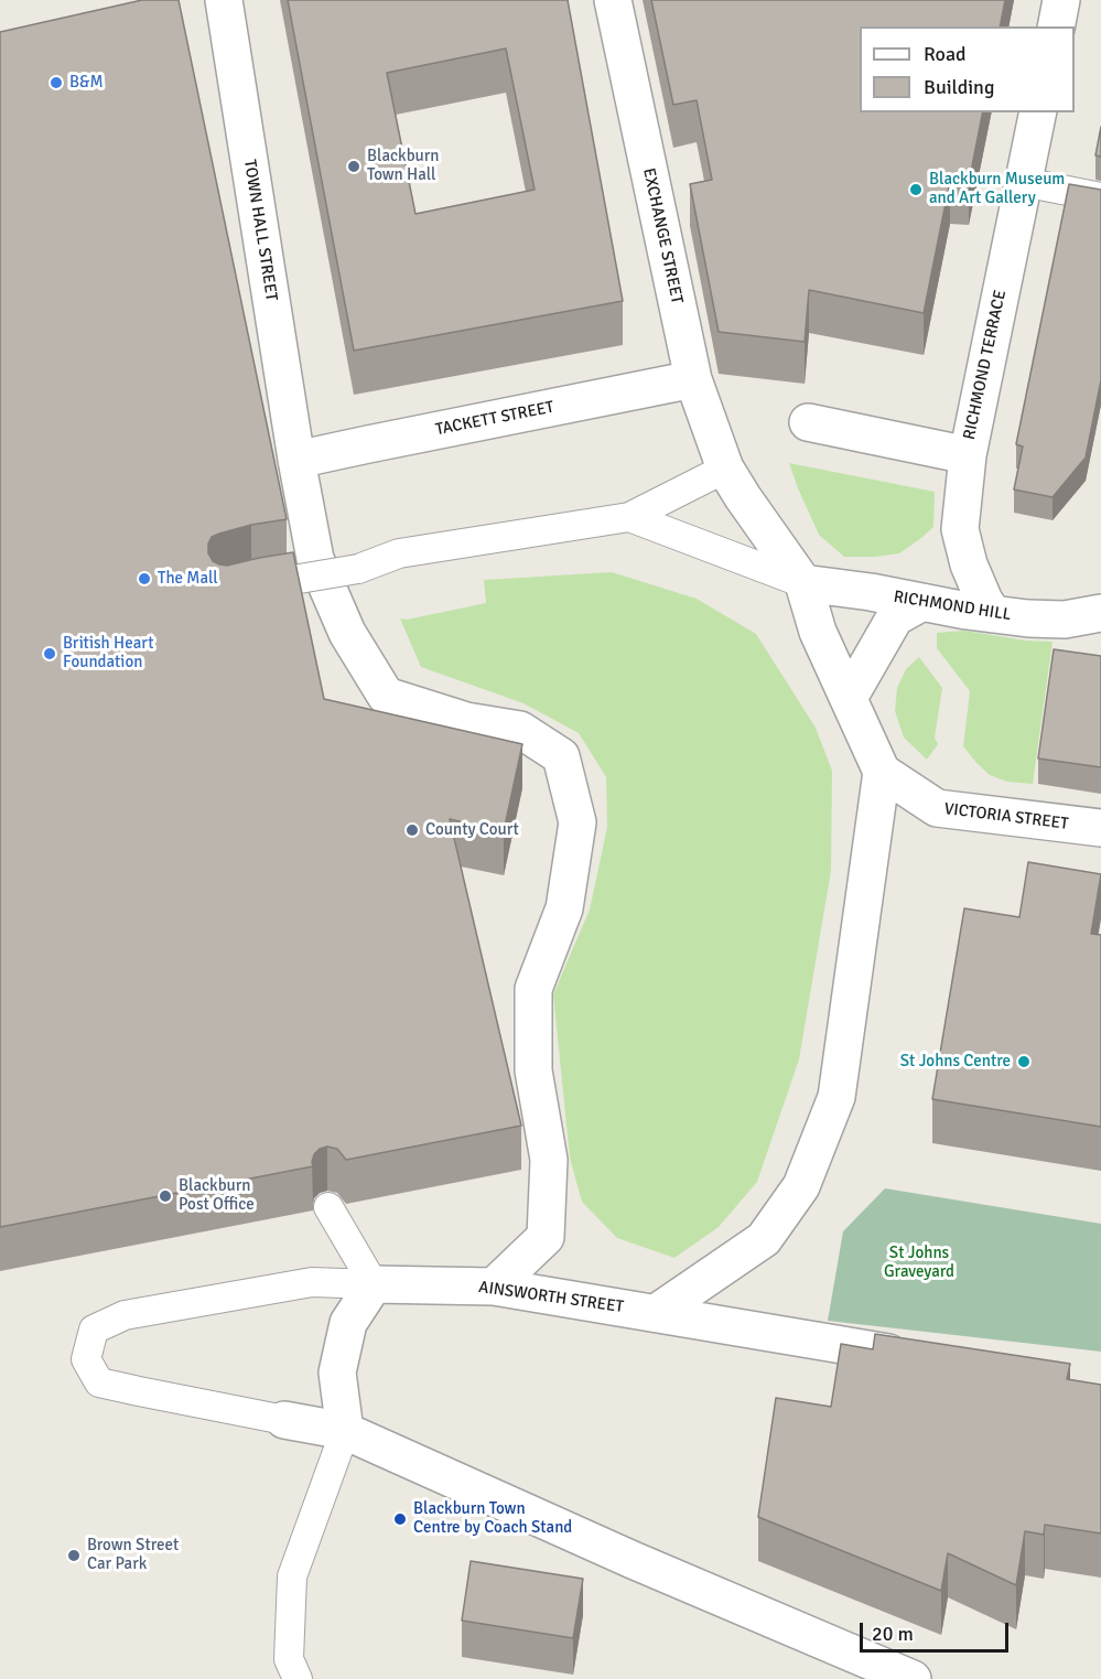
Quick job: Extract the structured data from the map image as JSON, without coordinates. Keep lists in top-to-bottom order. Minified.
{"streets":{"street":["TOWN HALL STREET","EXCHANGE STREET","RICHMOND TERRACE","TACKETT STREET","RICHMOND HILL","VICTORIA STREET","AINSWORTH STREET"]},"crossings":[["TOWN HALL STREET","TACKETT STREET"],["TOWN HALL STREET","AINSWORTH STREET"],["EXCHANGE STREET","TACKETT STREET"],["EXCHANGE STREET","RICHMOND HILL"],["EXCHANGE STREET","VICTORIA STREET"],["RICHMOND TERRACE","RICHMOND HILL"]],"parks":["St Johns Graveyard"],"places":["B&M","Blackburn Town Hall","Blackburn Museum and Art Gallery","The Mall","British Heart Foundation","County Court","St Johns Centre","Blackburn Post Office","Blackburn Town Centre by Coach Stand","Brown Street Car Park"],"legend":["Road","Building"],"scale_bar":"20 m"}
